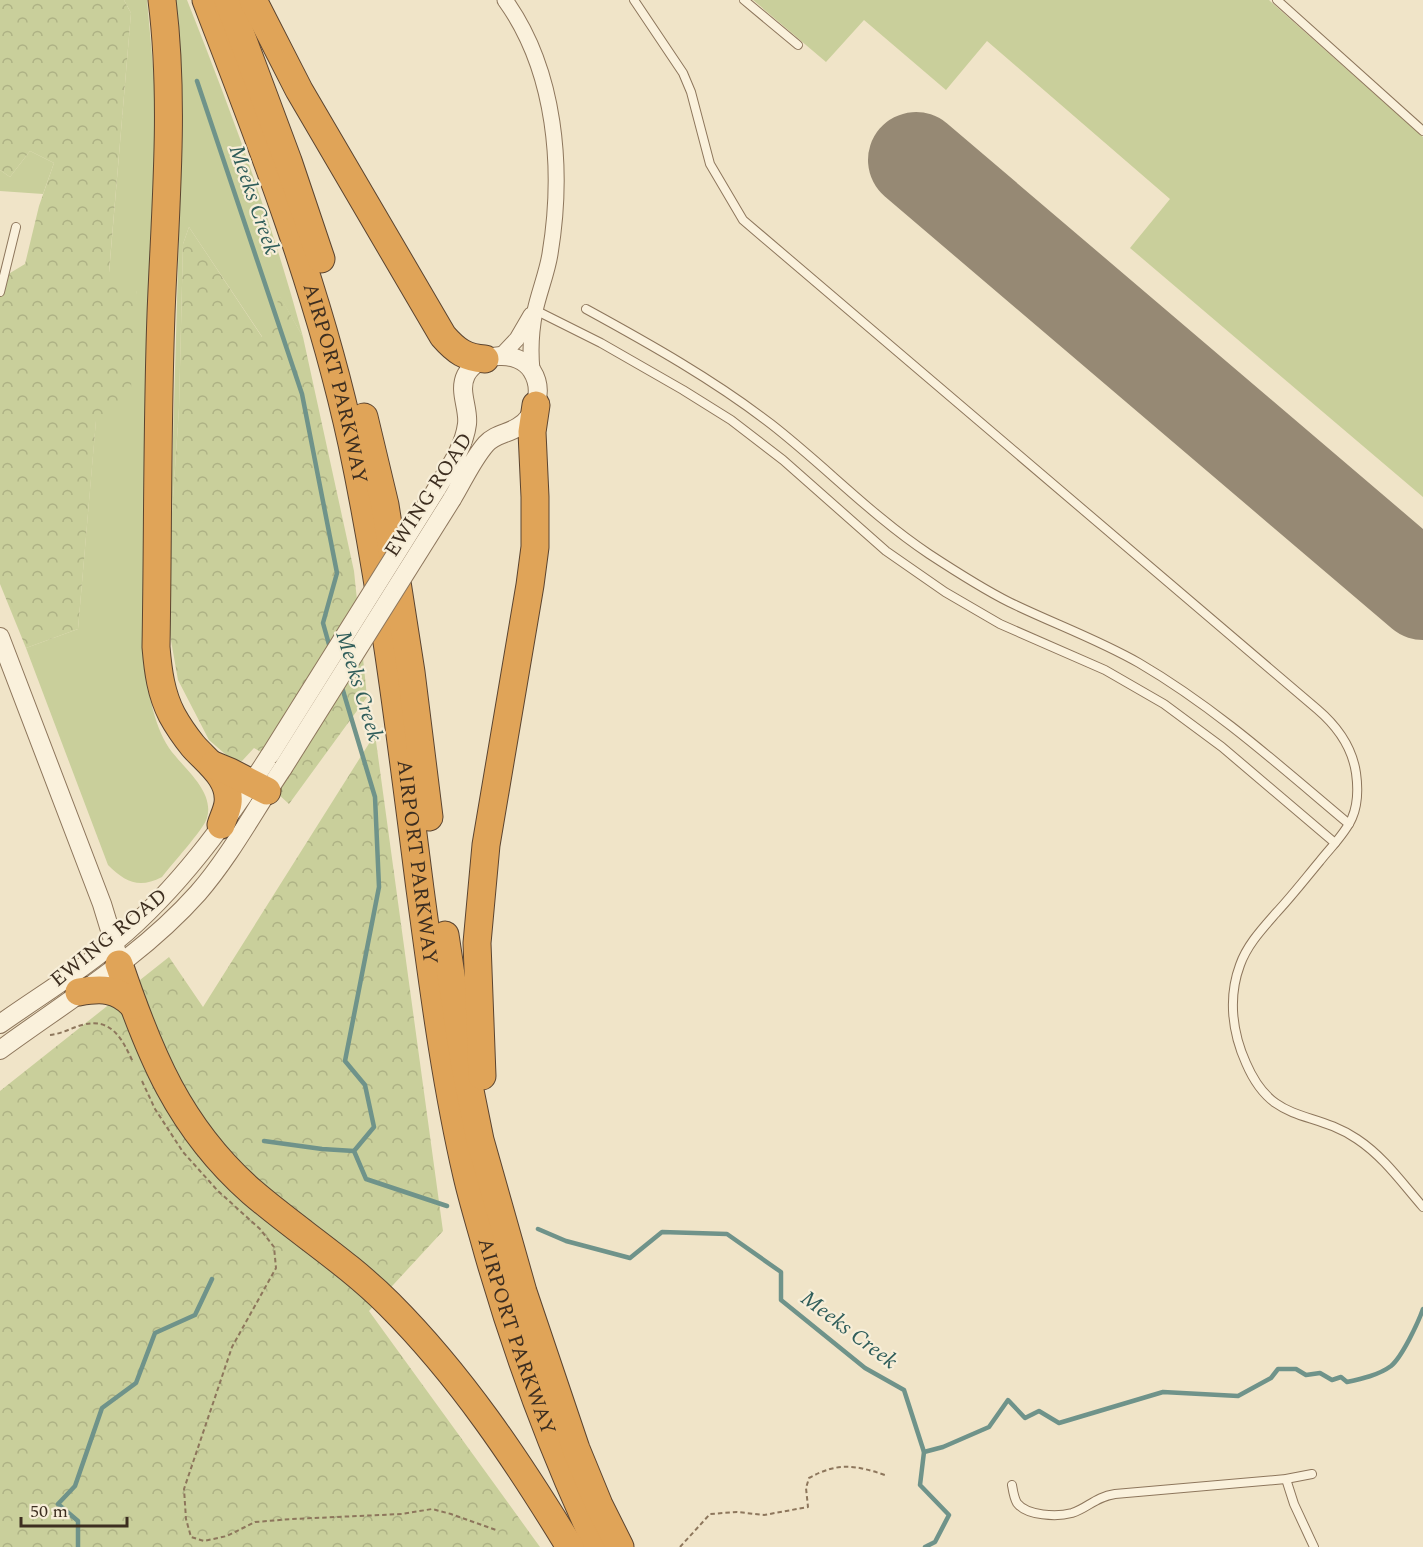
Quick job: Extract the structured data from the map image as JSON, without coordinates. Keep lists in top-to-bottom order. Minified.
{"streets":{"highway":["AIRPORT PARKWAY"],"street":["EWING ROAD"]},"water":["Meeks Creek"],"scale_bar":"50 m"}
